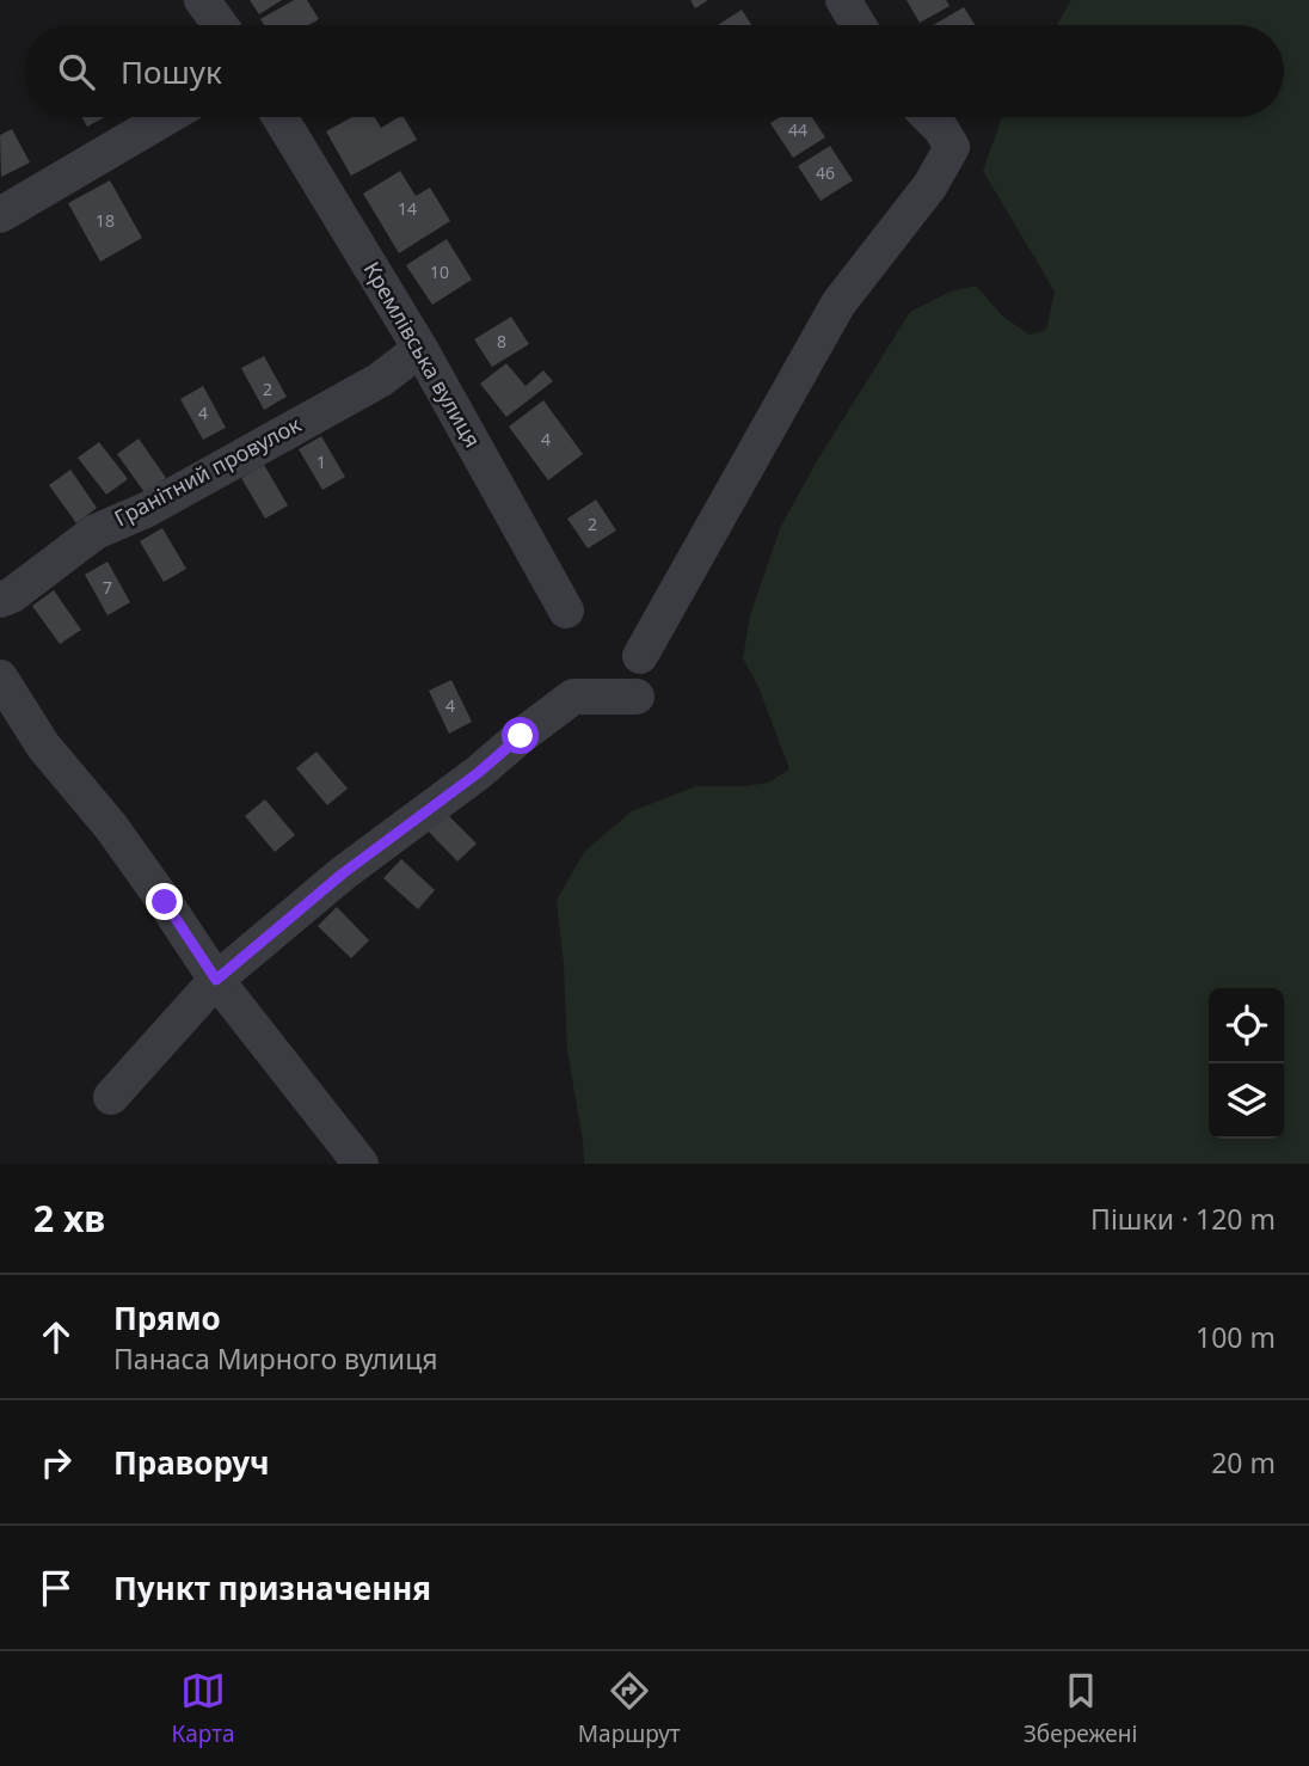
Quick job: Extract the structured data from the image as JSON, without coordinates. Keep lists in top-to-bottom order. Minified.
{"streets":{"street":["Кремлівська вулиця","Гранітний провулок"]},"crossings":[["Кремлівська вулиця","Гранітний провулок"]],"house_numbers":["44","46","14","18","10","8","2","4","4","1","2","7","4"],"page":{"search":"Пошук","heading":["2 хв","Пішки · 120 m"],"list":[["Прямо","Панаса Мирного вулиця","100 m"],["Праворуч","20 m"],"Пункт призначення"],"nav":["Карта","Маршрут","Збережені"]}}
